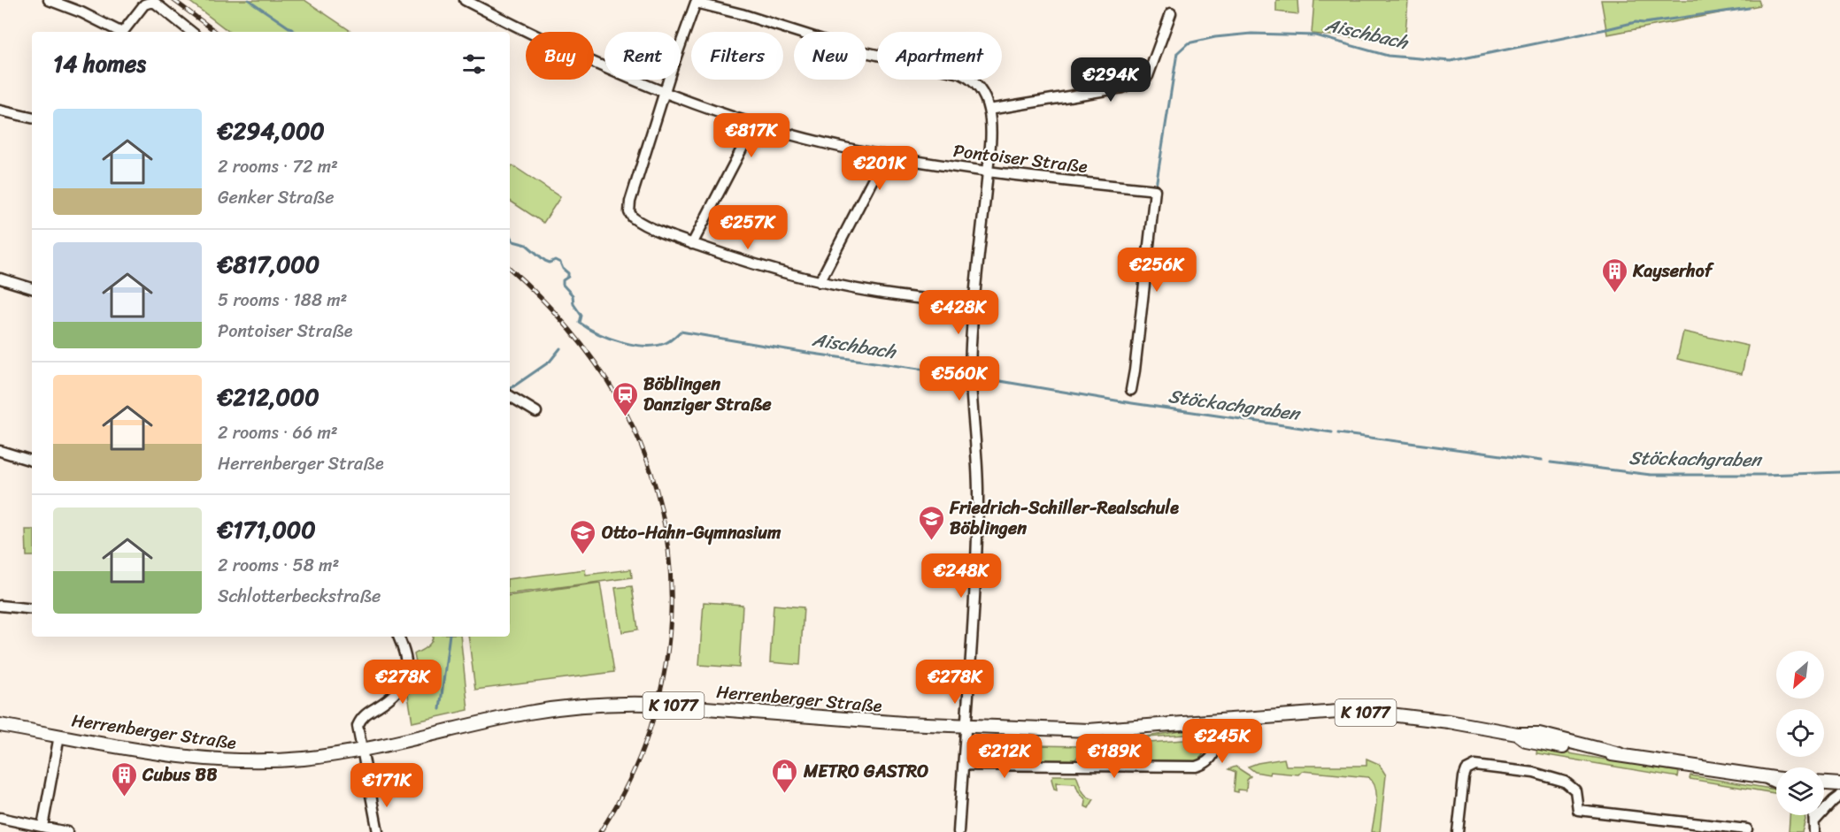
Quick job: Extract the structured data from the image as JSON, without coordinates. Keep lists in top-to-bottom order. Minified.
{"streets":{"main road":["Herrenberger Straße","K 1077"],"street":["Pontoiser Straße"]},"water":["Aischbach","Stöckachgraben"],"places":{"building":["Kayserhof","Cubus BB"],"station":["Böblingen Danziger Straße"],"school or university":["Friedrich-Schiller-Realschule Böblingen","Otto-Hahn-Gymnasium"],"shop":["METRO GASTRO"]},"north":"bottom left","page":{"chip":["Buy","Rent","Filters","New","Apartment"],"heading":"14 homes","price":["€294K","€817K","€201K","€257K","€256K","€428K","€560K","€248K","€278K","€278K","€245K","€212K","€189K","€171K"],"list":[{"name":"€294,000","note":"2 rooms · 72 m² · Genker Straße"},{"name":"€817,000","note":"5 rooms · 188 m² · Pontoiser Straße"},{"name":"€212,000","note":"2 rooms · 66 m² · Herrenberger Straße"},{"name":"€171,000","note":"2 rooms · 58 m² · Schlotterbeckstraße"}]}}
